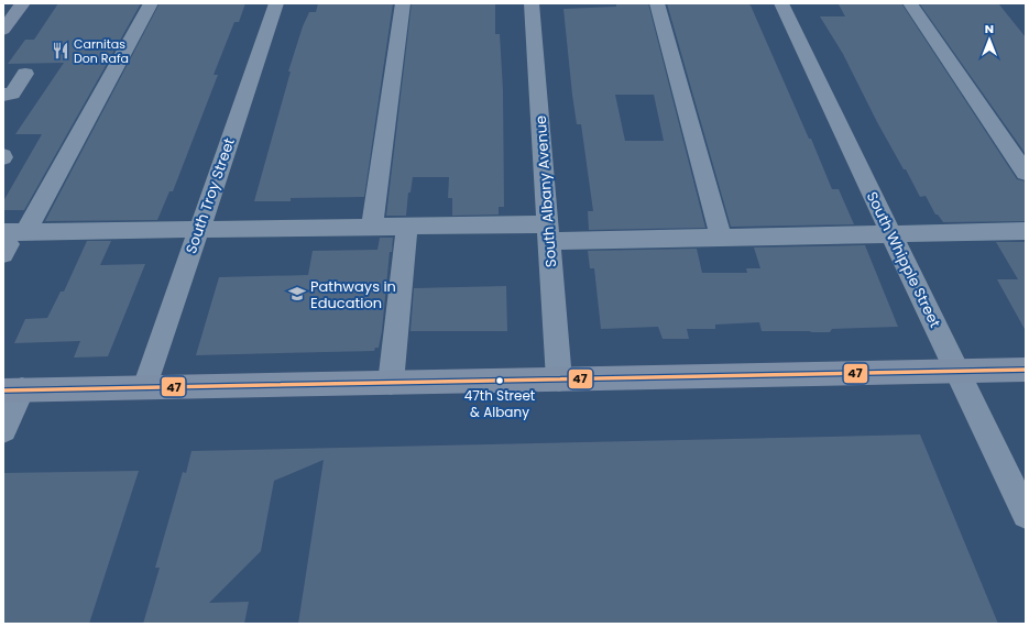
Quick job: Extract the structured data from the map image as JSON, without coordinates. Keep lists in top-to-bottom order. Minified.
{"streets":{"street":["South Albany Avenue","South Troy Street","South Whipple Street"]},"places":{"restaurant":["Carnitas Don Rafa"],"school or university":["Pathways in Education"],"other":["47th Street & Albany"]},"lines":["transit line 47"],"north":"top"}
